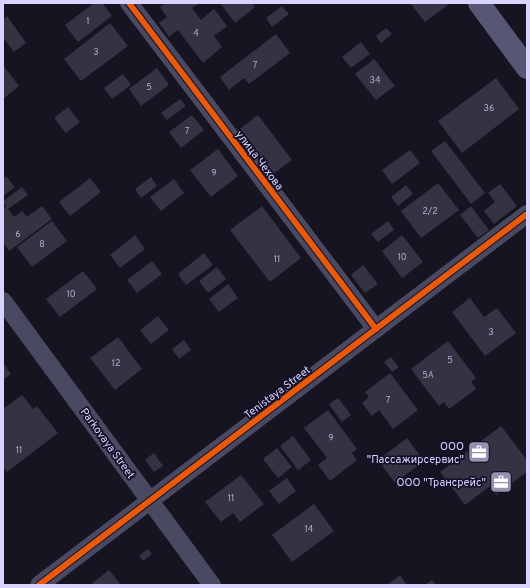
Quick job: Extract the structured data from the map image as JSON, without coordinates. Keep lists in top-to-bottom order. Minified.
{"streets":{"street":["улица Чехова","Tenistaya Street","Parkovaya Street"]},"crossings":[["улица Чехова","Tenistaya Street"],["Tenistaya Street","Parkovaya Street"]],"places":{"office":["ООО \"Пассажирсервис\"","ООО \"Трансрейс\""]},"house_numbers":["1","4","3","7","34","5","36","7","9","2/2","6","8","10","11","10","3","5","12","5А","7","9","11","11","14"]}
